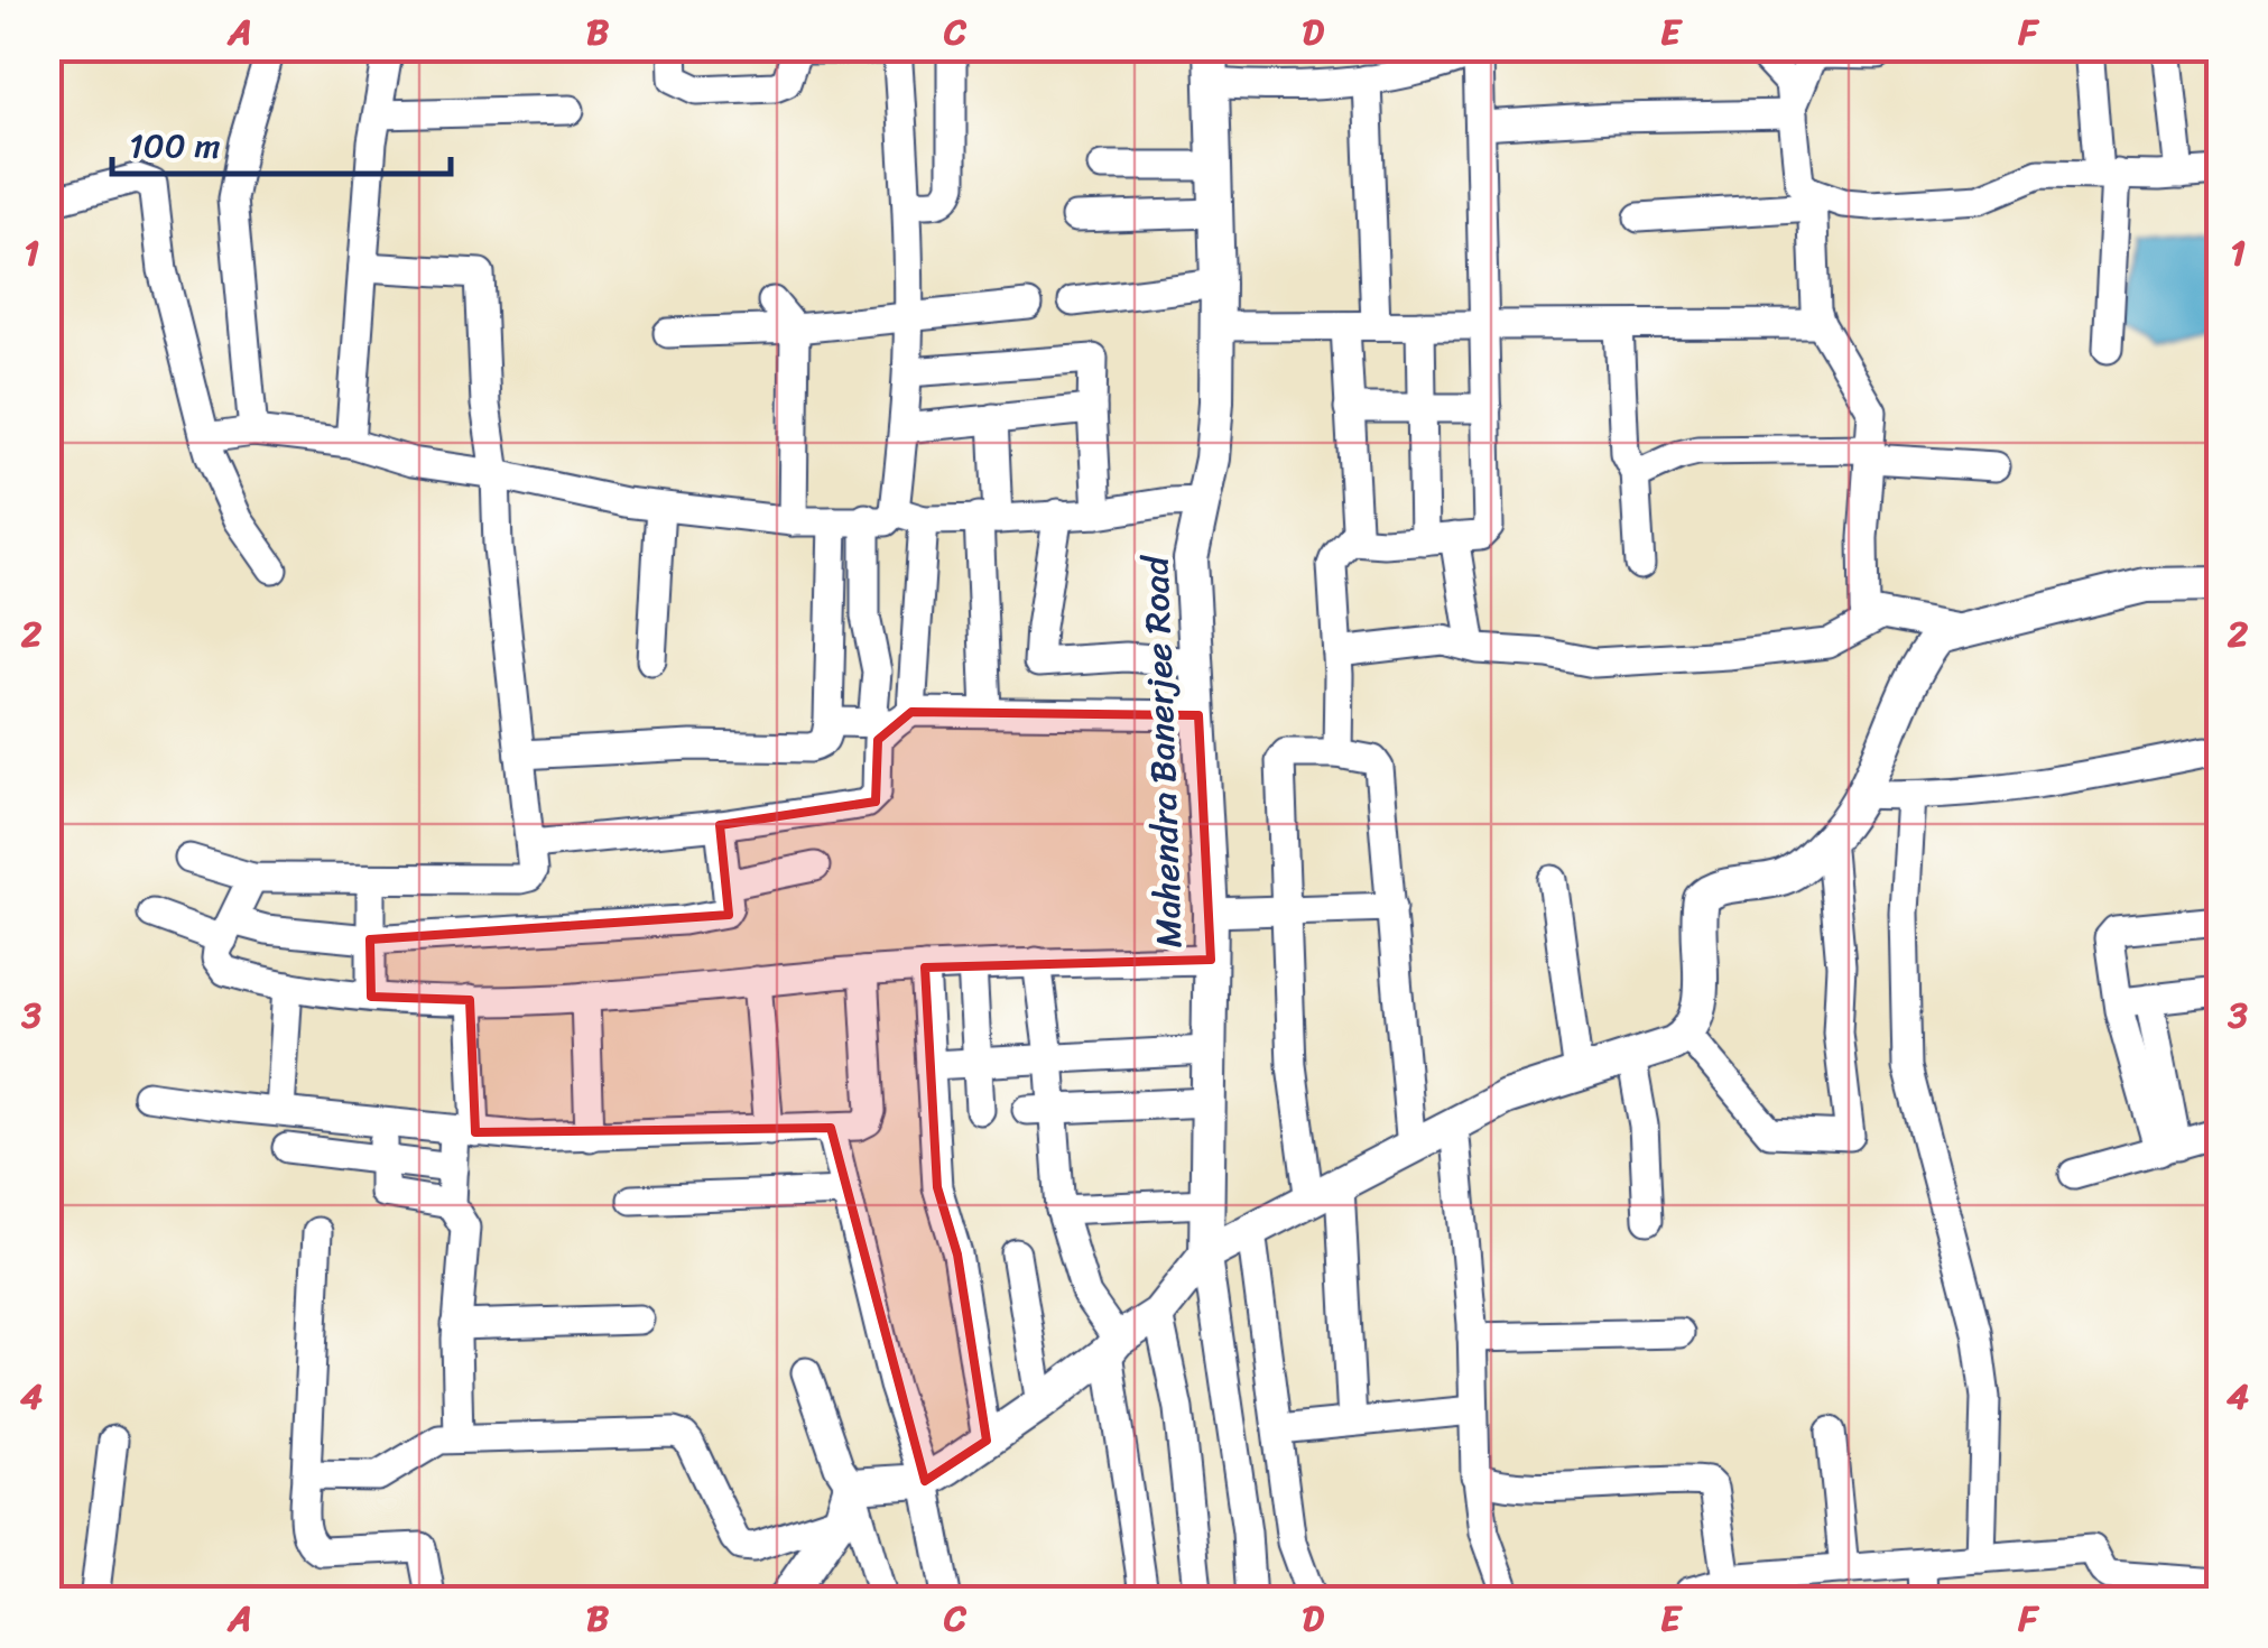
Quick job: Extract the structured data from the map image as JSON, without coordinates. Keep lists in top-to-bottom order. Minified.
{"streets":{"street":["Mahendra Banerjee Road"]},"scale_bar":"100 m","grid":{"columns":["A","B","C","D","E","F"],"rows":["1","2","3","4"]}}
